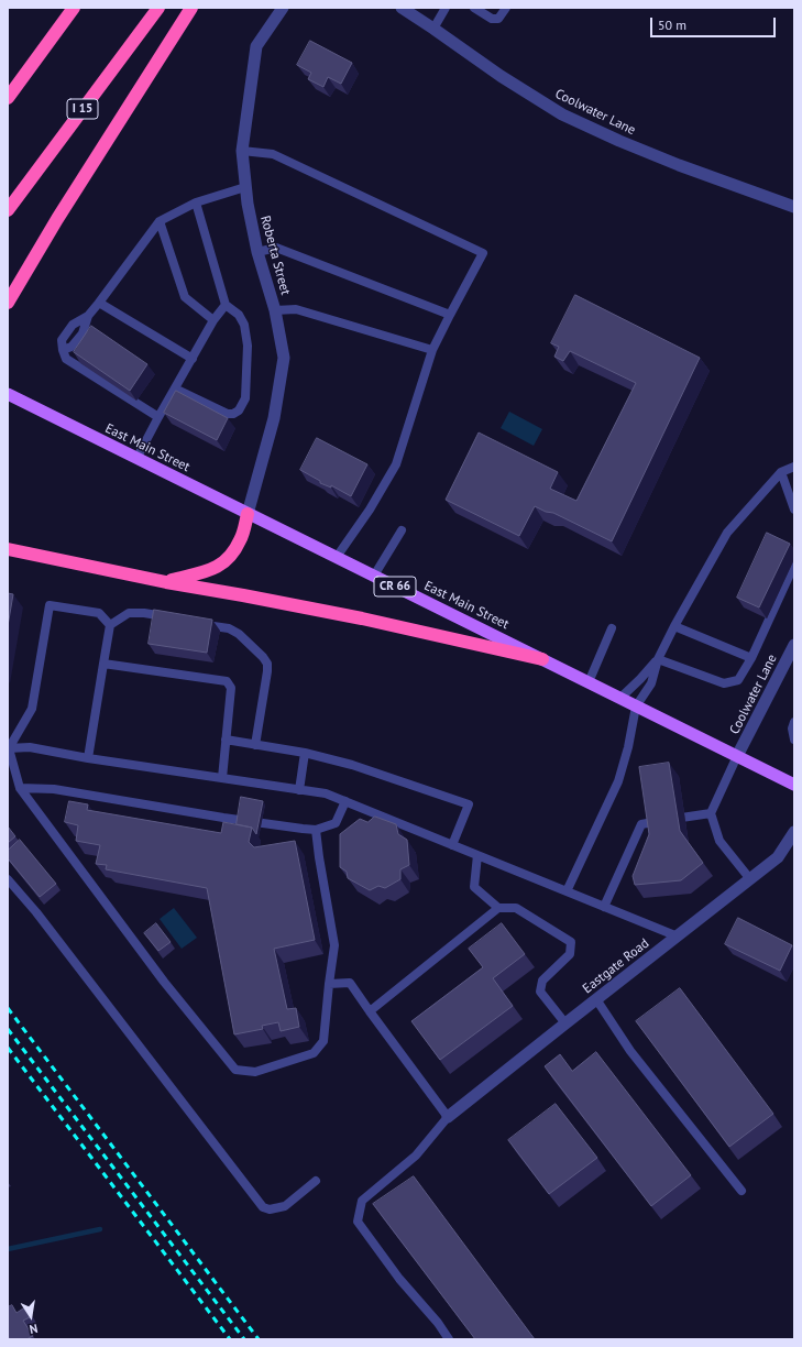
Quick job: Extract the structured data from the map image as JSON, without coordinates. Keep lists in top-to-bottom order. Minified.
{"streets":{"highway":["I 15"],"main road":["East Main Street","CR 66"],"street":["Coolwater Lane","Roberta Street","Eastgate Road"]},"crossings":[["Coolwater Lane","East Main Street"],["Roberta Street","East Main Street"]],"scale_bar":"50 m","north":"bottom"}
